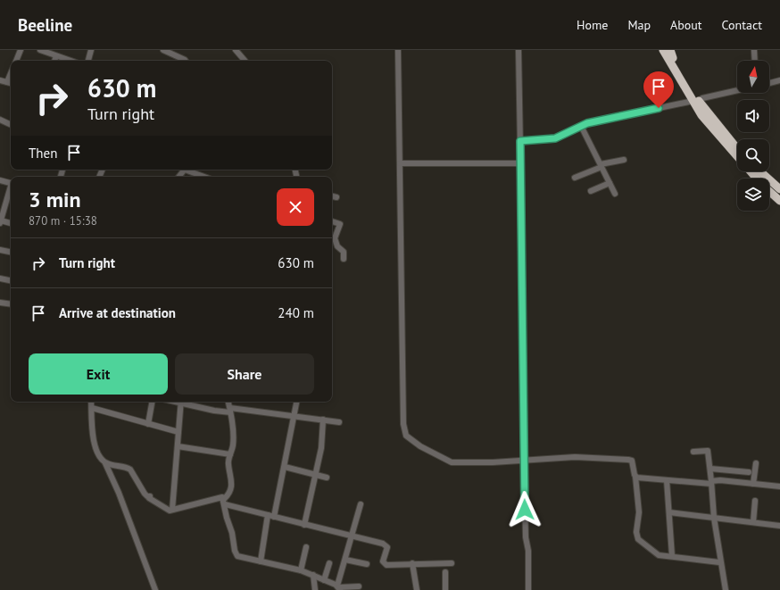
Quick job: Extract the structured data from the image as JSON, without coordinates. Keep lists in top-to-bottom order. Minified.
{"north":"top","page":{"header":"Beeline","nav":["Home","Map","About","Contact"],"turn":["630 m","Turn right"],"then":"Then","heading":["3 min","870 m · 15:38"],"list":[{"name":"Turn right","value":"630 m"},{"name":"Arrive at destination","value":"240 m"}],"buttons":["Exit","Share"]}}
